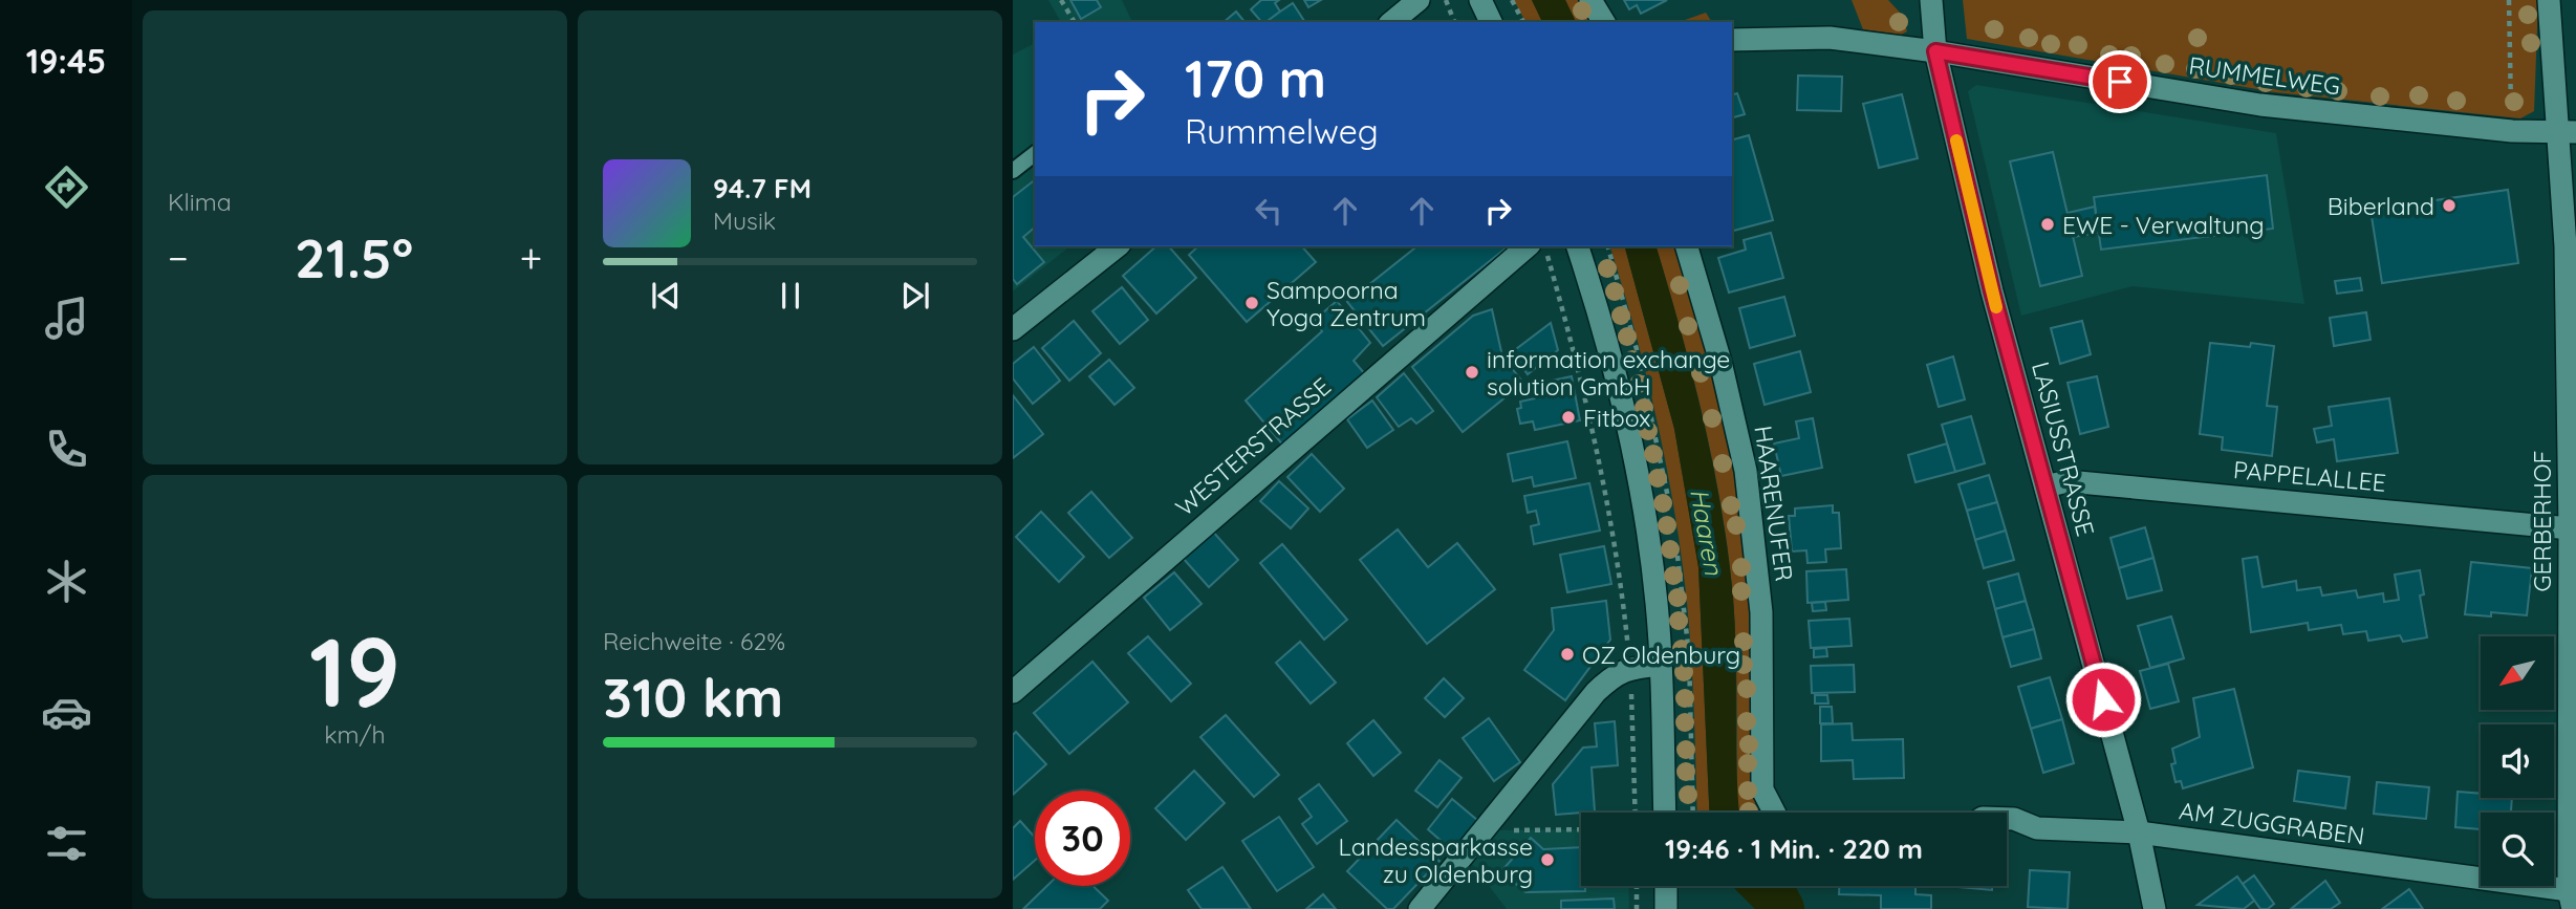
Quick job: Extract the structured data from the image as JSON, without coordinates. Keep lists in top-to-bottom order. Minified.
{"streets":{"street":["RUMMELWEG","WESTERSTRASSE","LASIUSSTRASSE","PAPPELALLEE","HAARENUFER","GERBERHOF","AM ZUGGRABEN"]},"crossings":[["RUMMELWEG","LASIUSSTRASSE"],["RUMMELWEG","GERBERHOF"],["LASIUSSTRASSE","PAPPELALLEE"],["LASIUSSTRASSE","AM ZUGGRABEN"],["PAPPELALLEE","GERBERHOF"],["GERBERHOF","AM ZUGGRABEN"]],"water":["Haaren"],"places":["Biberland","EWE - Verwaltung","Sampoorna Yoga Zentrum","information exchange solution GmbH","Fitbox","OZ Oldenburg","Landessparkasse zu Oldenburg"],"north":"bottom left","page":{"tabs":"19:45","tile":["Klima",["19","km/h"],["Reichweite · 62%","310 km"]],"turn":["170 m","Rummelweg"],"song":["94.7 FM","Musik"],"heat":["−","21.5°","+"],"limit":"30","trip":"19:46 · 1 Min. · 220 m"}}
